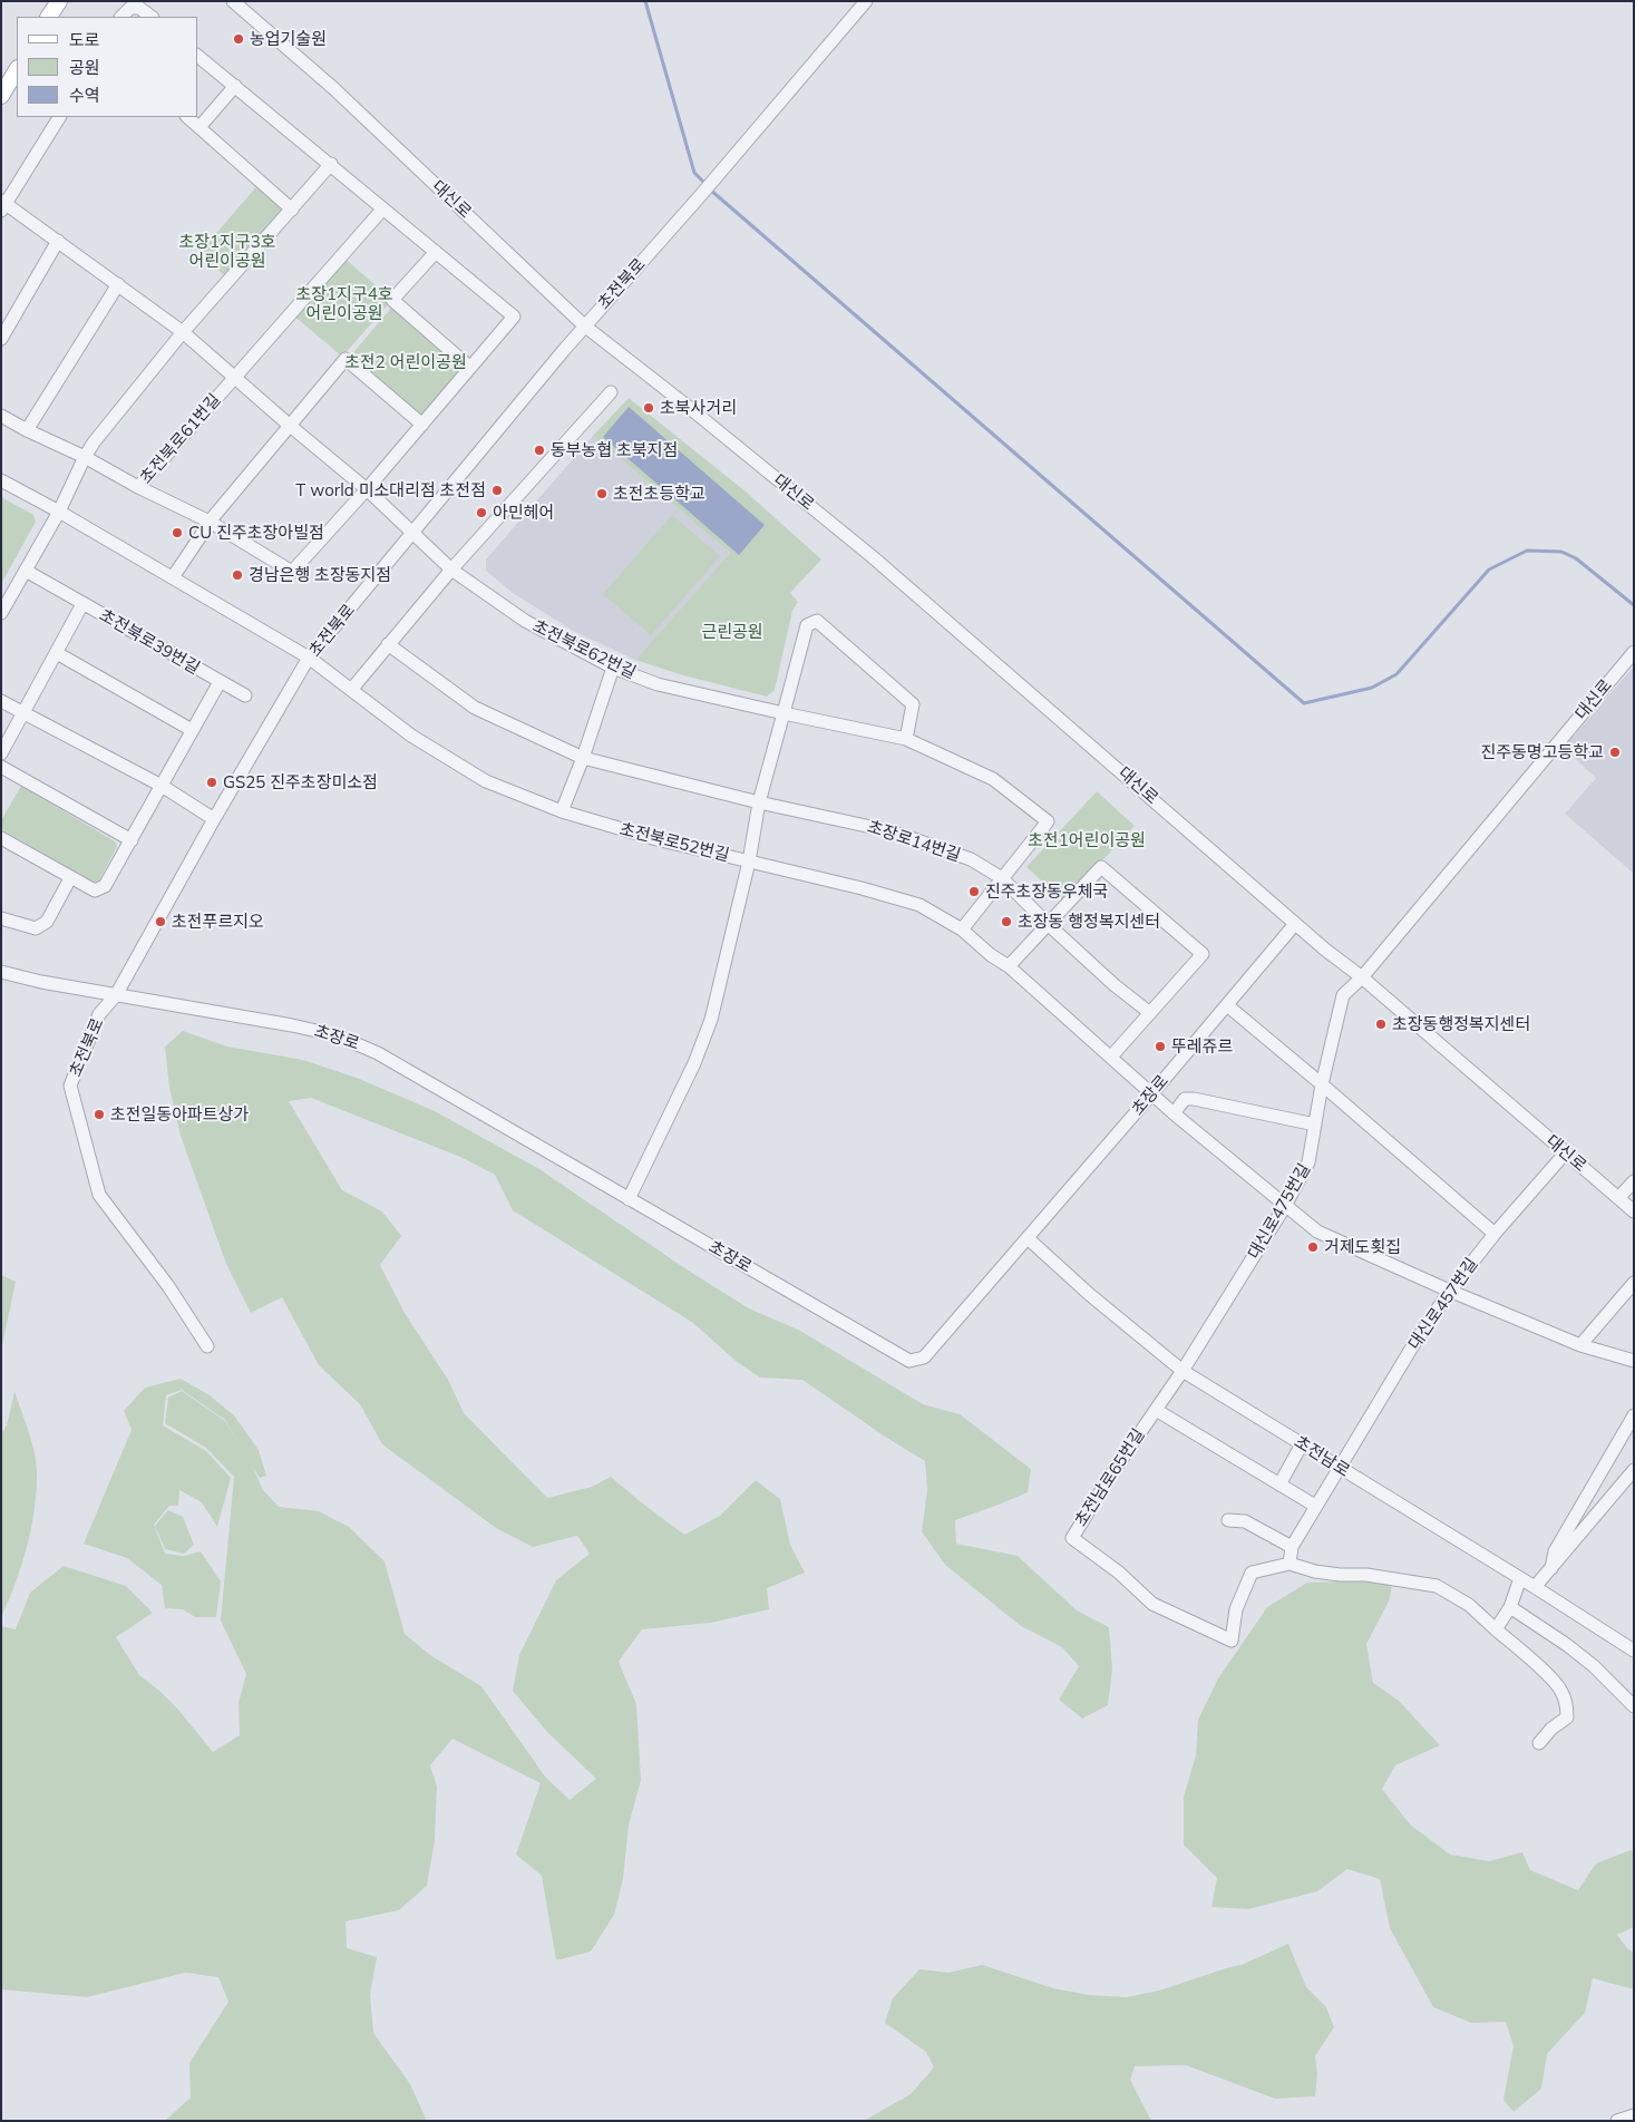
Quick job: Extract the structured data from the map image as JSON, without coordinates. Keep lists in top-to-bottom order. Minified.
{"streets":{"street":["대신로","초전북로","초전북로61번길","초전북로39번길","초전북로62번길","초장로14번길","초전북로52번길","초장로","대신로475번길","대신로457번길","초전남로","초전남로65번길"]},"crossings":[["대신로","초전북로"],["대신로","초장로"],["대신로","대신로475번길"],["대신로","대신로457번길"],["초전북로","초전북로61번길"],["초전북로","초전북로62번길"],["초전북로","초전북로52번길"],["초전북로","초장로"],["초전북로61번길","초전북로62번길"],["초전북로62번길","초장로14번길"],["초전북로62번길","초전북로52번길"],["초장로14번길","초전북로52번길"],["초장로","초전남로"],["대신로475번길","초전남로"],["대신로475번길","초전남로65번길"],["대신로457번길","초전남로"],["초전남로","초전남로65번길"]],"parks":["초장1지구3호 어린이공원","초장1지구4호 어린이공원","초전2 어린이공원","근린공원","초전1어린이공원"],"places":["농업기술원","초북사거리","동부농협 초북지점","T world 미소대리점 초전점","초전초등학교","아민헤어","CU 진주초장아빌점","경남은행 초장동지점","진주동명고등학교","GS25 진주초장미소점","진주초장동우체국","초전푸르지오","초장동 행정복지센터","초장동행정복지센터","뚜레쥬르","초전일동아파트상가","거제도횟집"],"legend":["도로","공원","수역"]}
